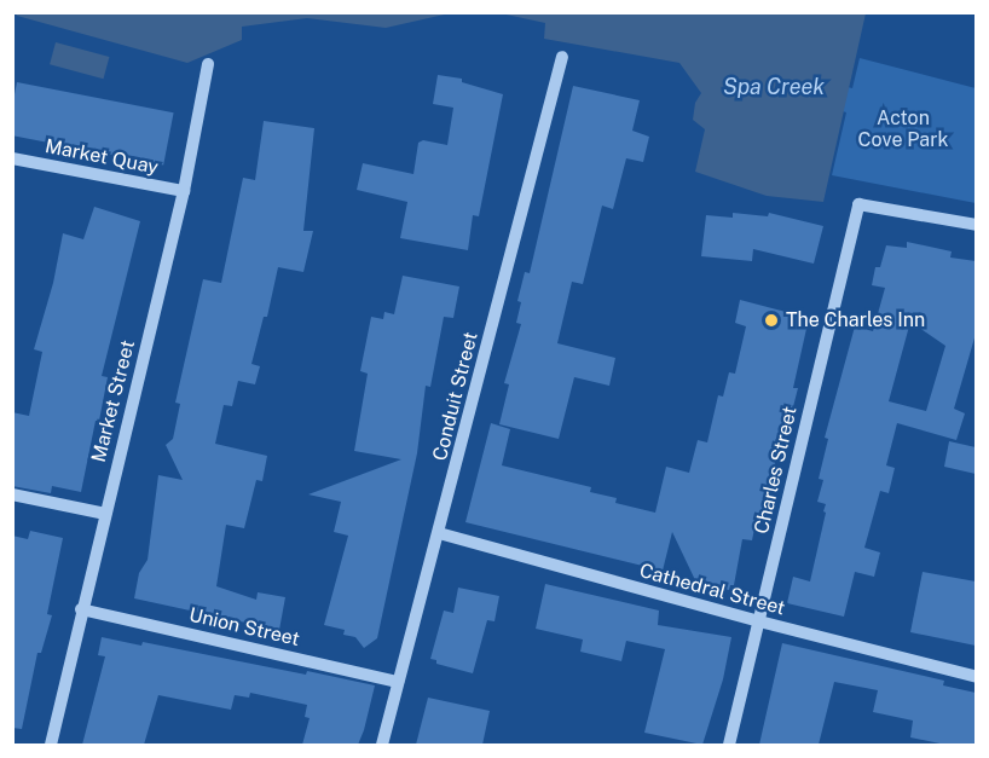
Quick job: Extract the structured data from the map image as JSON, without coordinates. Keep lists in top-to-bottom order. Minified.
{"streets":{"street":["Market Quay","Conduit Street","Market Street","Charles Street","Cathedral Street","Union Street"]},"crossings":[["Market Quay","Market Street"],["Conduit Street","Cathedral Street"],["Conduit Street","Union Street"],["Market Street","Union Street"],["Charles Street","Cathedral Street"]],"water":["Spa Creek"],"parks":["Acton Cove Park"],"places":["The Charles Inn"]}
